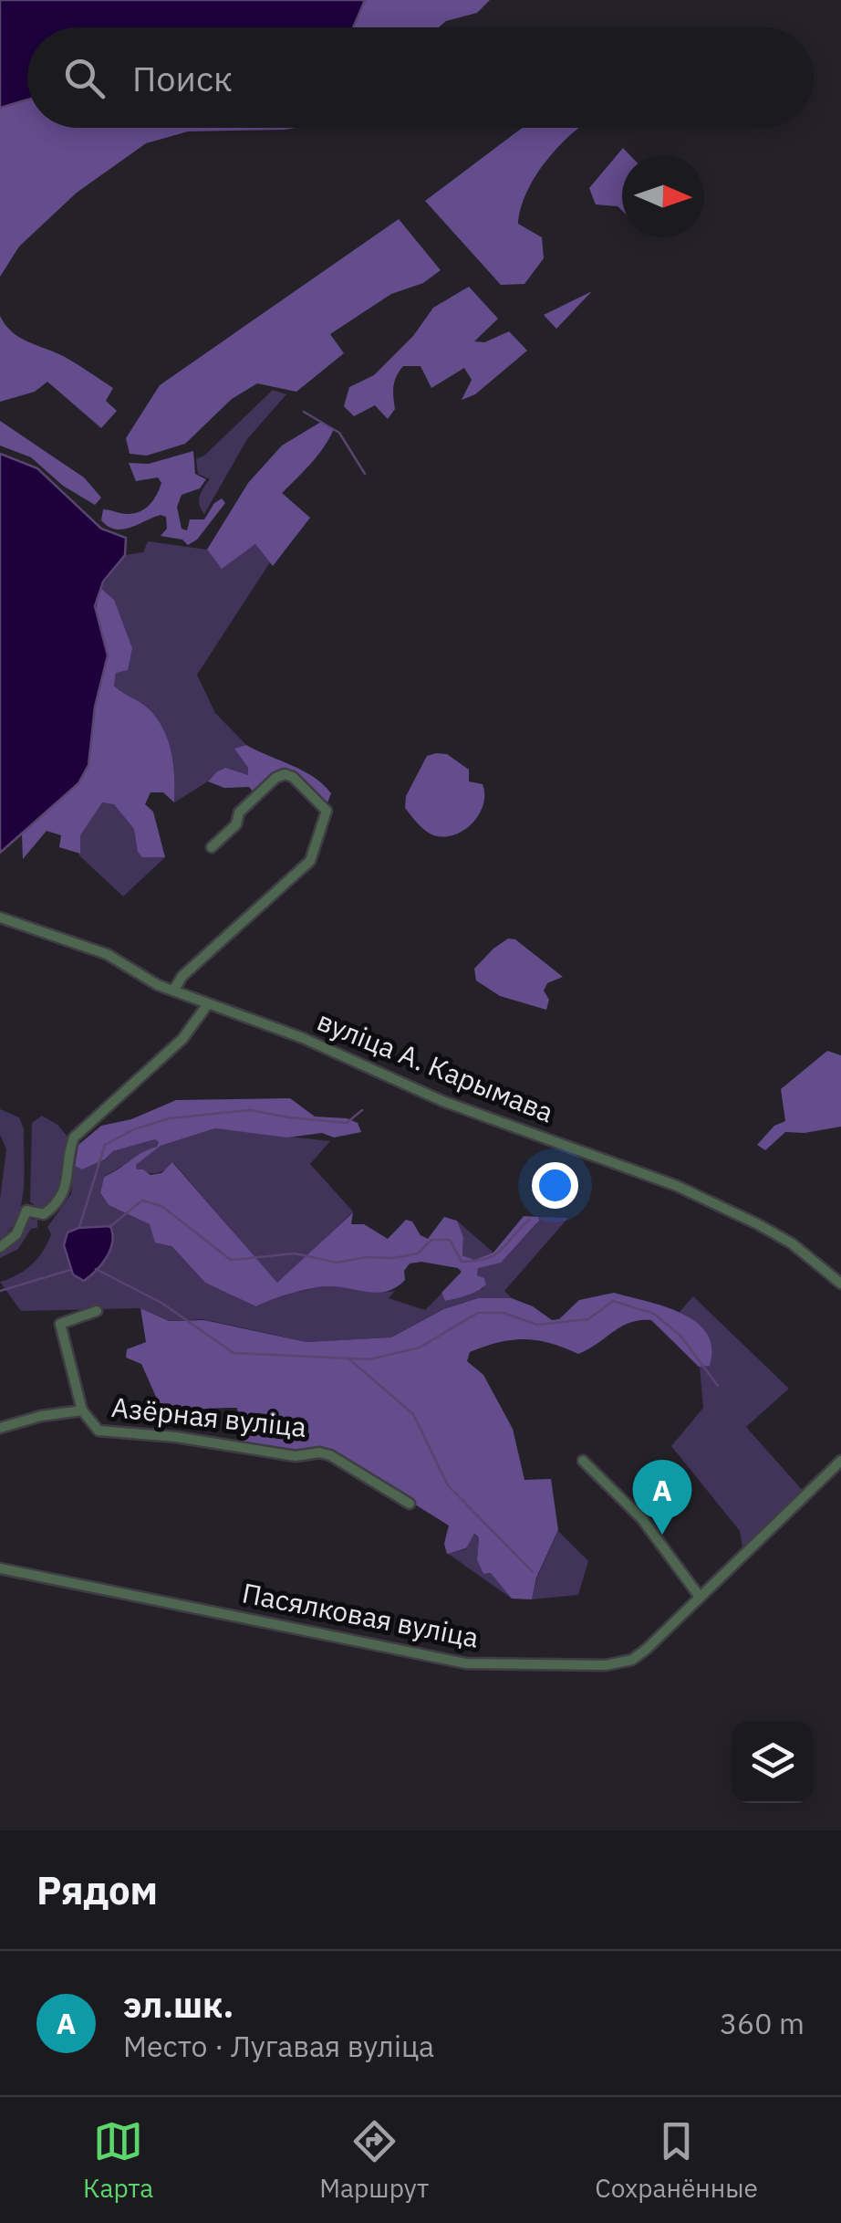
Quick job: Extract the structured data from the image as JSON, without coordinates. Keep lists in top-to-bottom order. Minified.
{"streets":{"street":["вуліца А. Карымава","Азёрная вуліца","Пасялковая вуліца"]},"north":"right","page":{"search":"Поиск","pins":"A","heading":"Рядом","list":[{"mark":"A","name":"эл.шк.","note":"Место · Лугавая вуліца","value":"360 m"}],"nav":["Карта","Маршрут","Сохранённые"]}}
